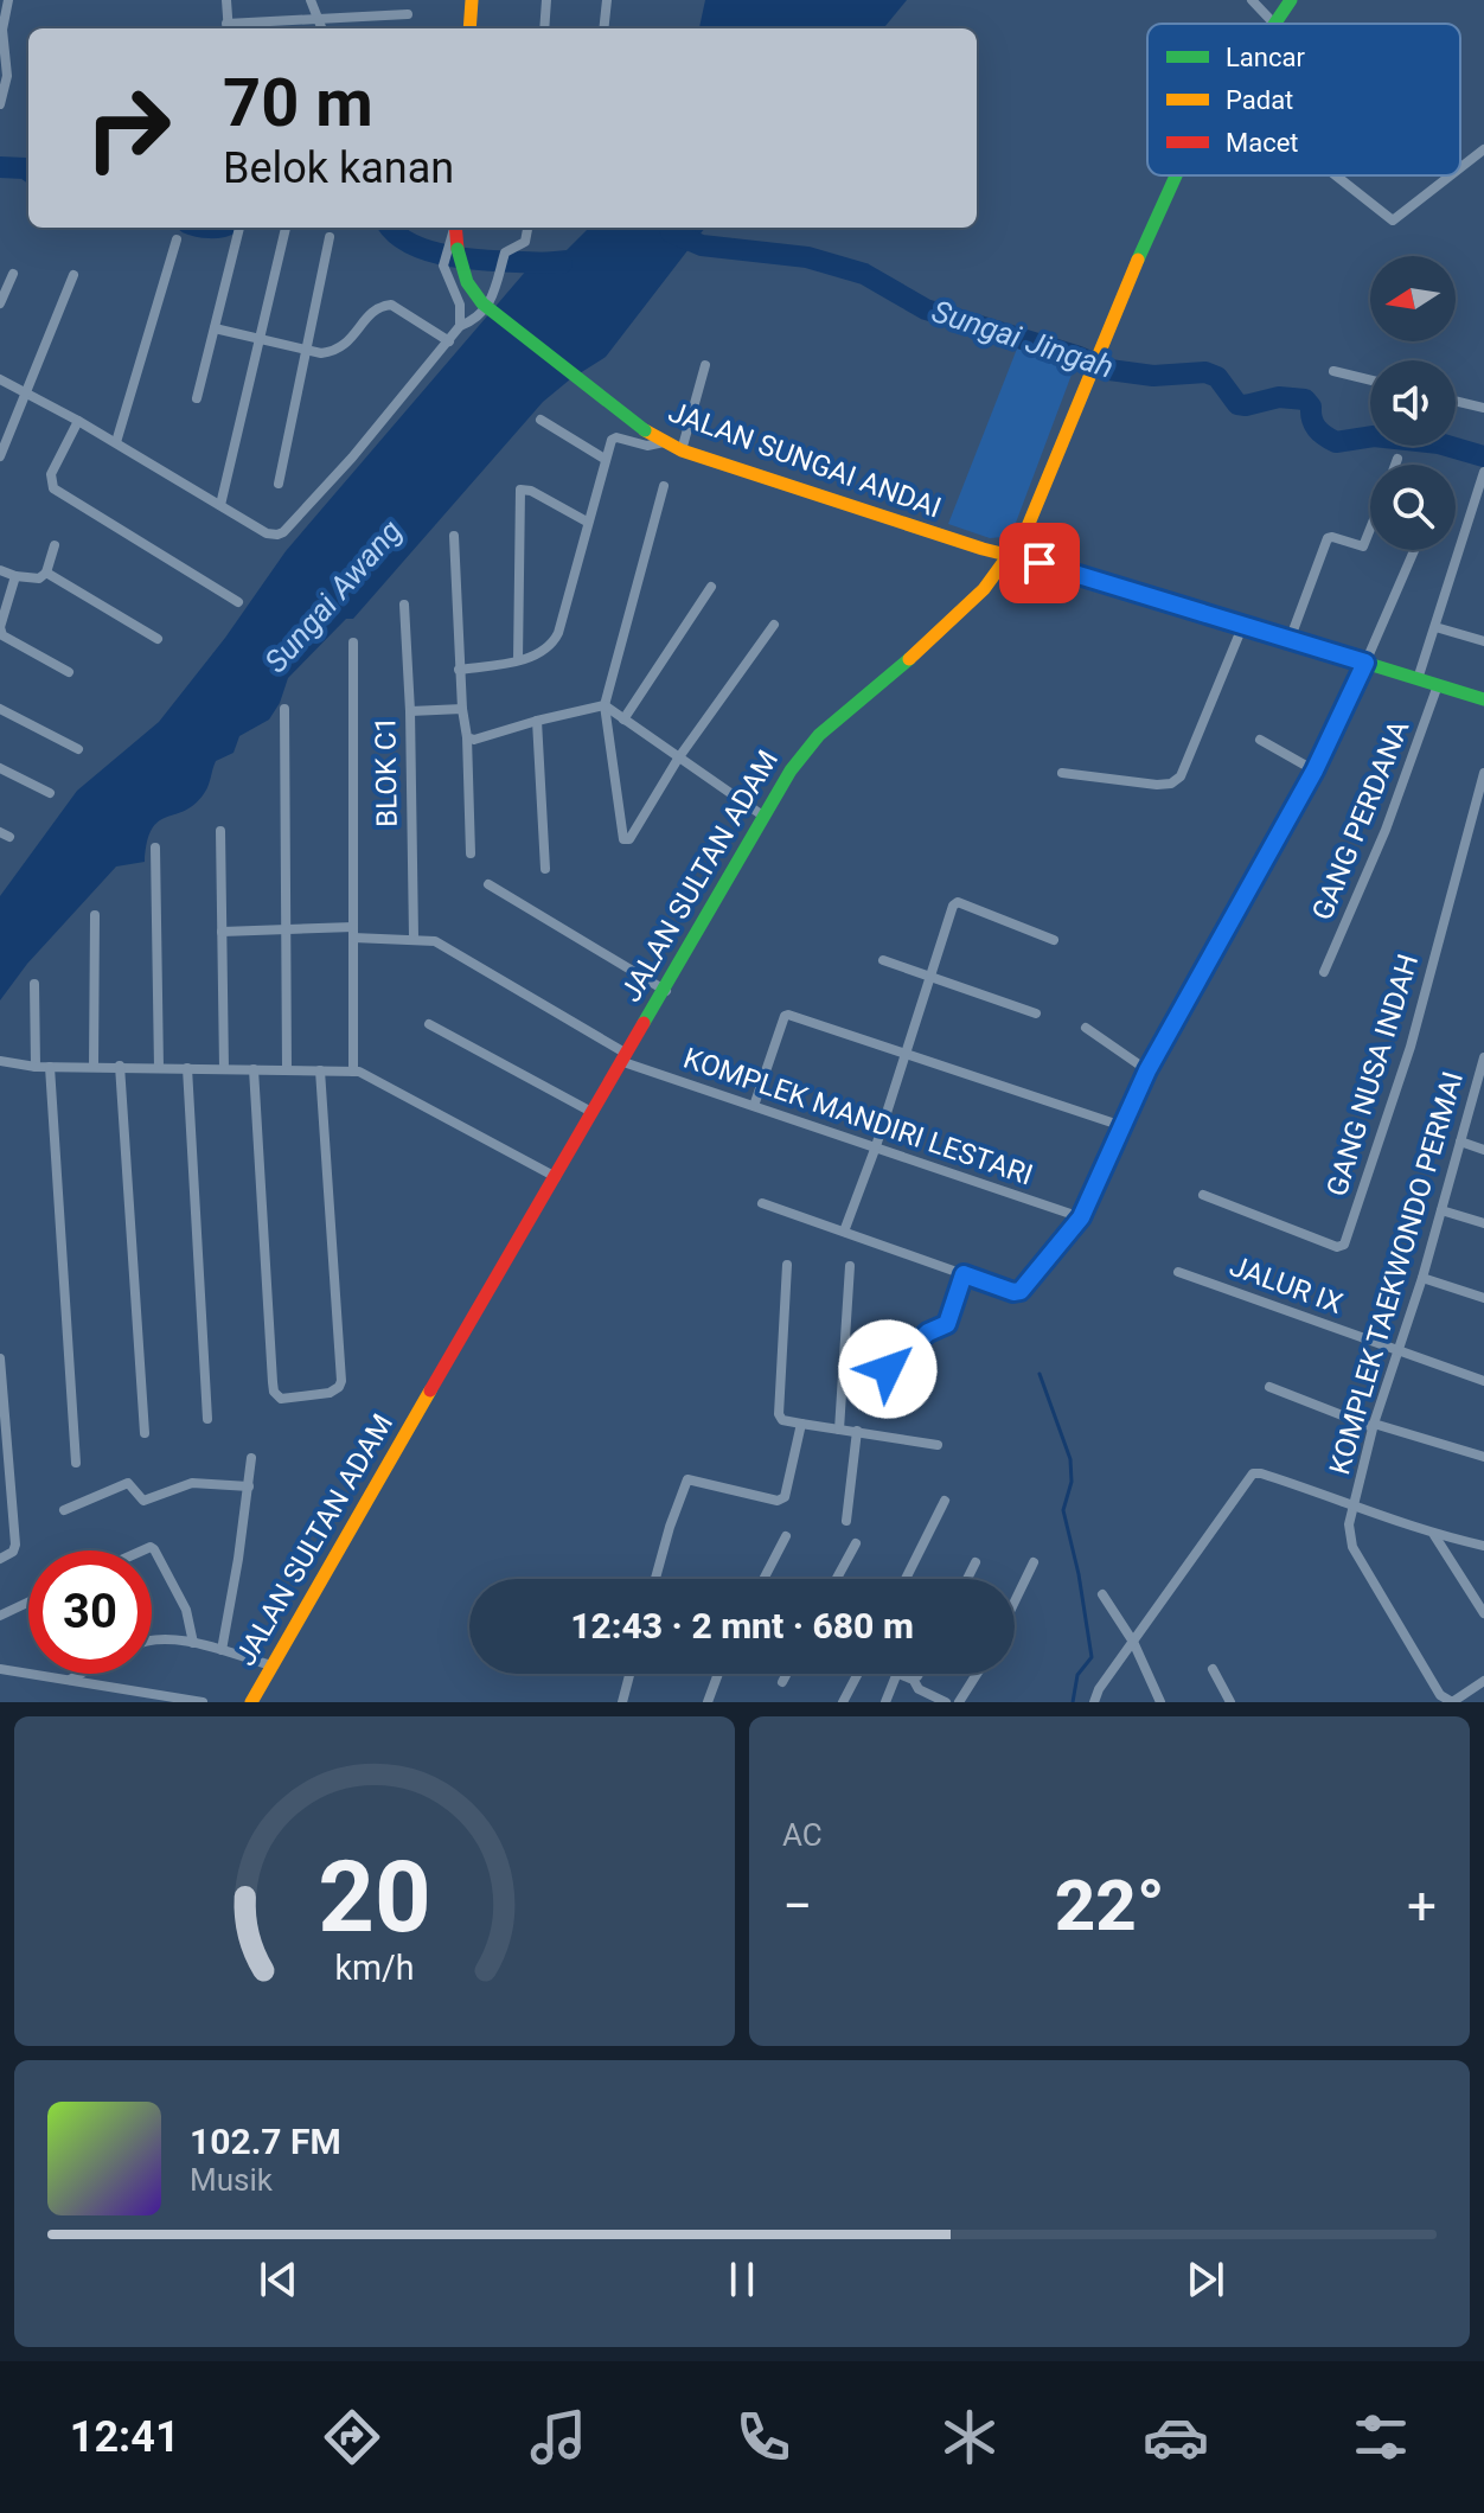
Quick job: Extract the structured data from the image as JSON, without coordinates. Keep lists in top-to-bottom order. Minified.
{"streets":{"main road":["JALAN SUNGAI ANDAI","JALAN SULTAN ADAM"],"street":["BLOK C1","GANG PERDANA","GANG NUSA INDAH","KOMPLEK MANDIRI LESTARI","KOMPLEK TAEKWONDO PERMAI","JALUR IX"]},"crossings":[["JALAN SUNGAI ANDAI","JALAN SULTAN ADAM"],["BLOK C1","KOMPLEK MANDIRI LESTARI"],["JALAN SULTAN ADAM","KOMPLEK MANDIRI LESTARI"],["KOMPLEK TAEKWONDO PERMAI","JALUR IX"]],"water":["Sungai Jingah","Sungai Awang"],"legend":["Lancar","Padat","Macet"],"north":"left","page":{"turn":["70 m","Belok kanan"],"limit":"30","trip":"12:43 · 2 mnt · 680 m","tile":"AC","heat":["−","22°","+"],"song":["102.7 FM","Musik"],"tabs":"12:41","gauge":["20","km/h"]}}
